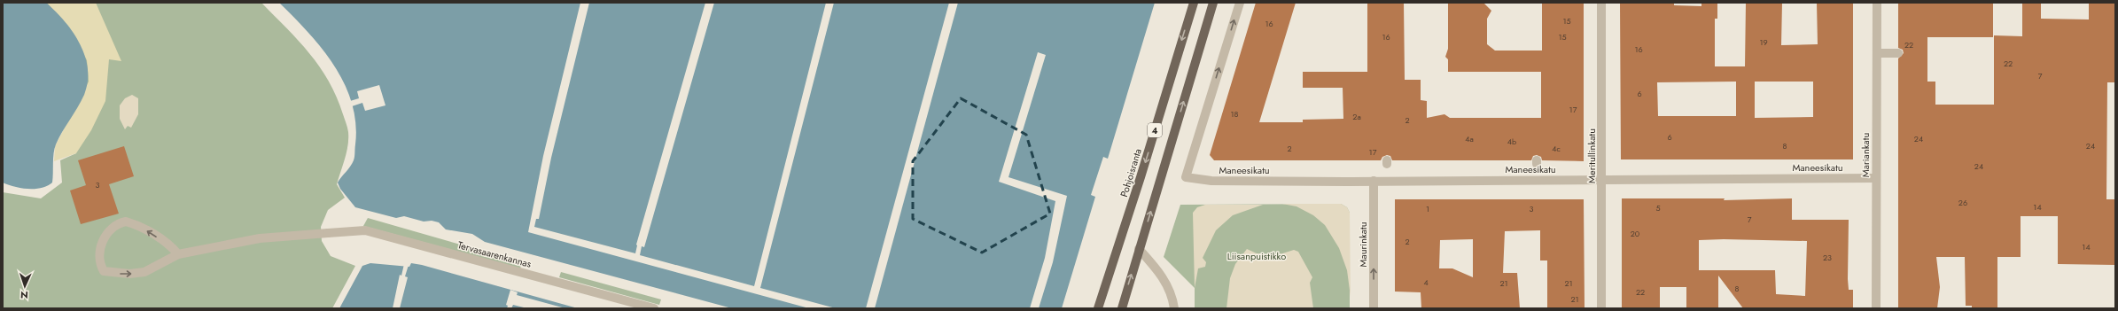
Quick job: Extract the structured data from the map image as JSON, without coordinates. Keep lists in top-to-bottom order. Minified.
{"streets":{"main road":["4","Pohjoisranta"],"street":["Mariankatu","Meritullinkatu","Maneesikatu","Maurinkatu","Tervasaarenkannas"]},"crossings":[["Mariankatu","Maneesikatu"],["Meritullinkatu","Maneesikatu"],["Maneesikatu","Maurinkatu"]],"one_way":["Maurinkatu"],"parks":["Liisanpuistikko"],"house_numbers":["15","16","16","15","19","22","16","22","7","6","17","18","2a","2","6","4a","24","4b","8","24","2","4c","17","24","3","26","14","5","1","3","7","20","2","14","23","4","21","21","8","22","21"],"north":"bottom"}
